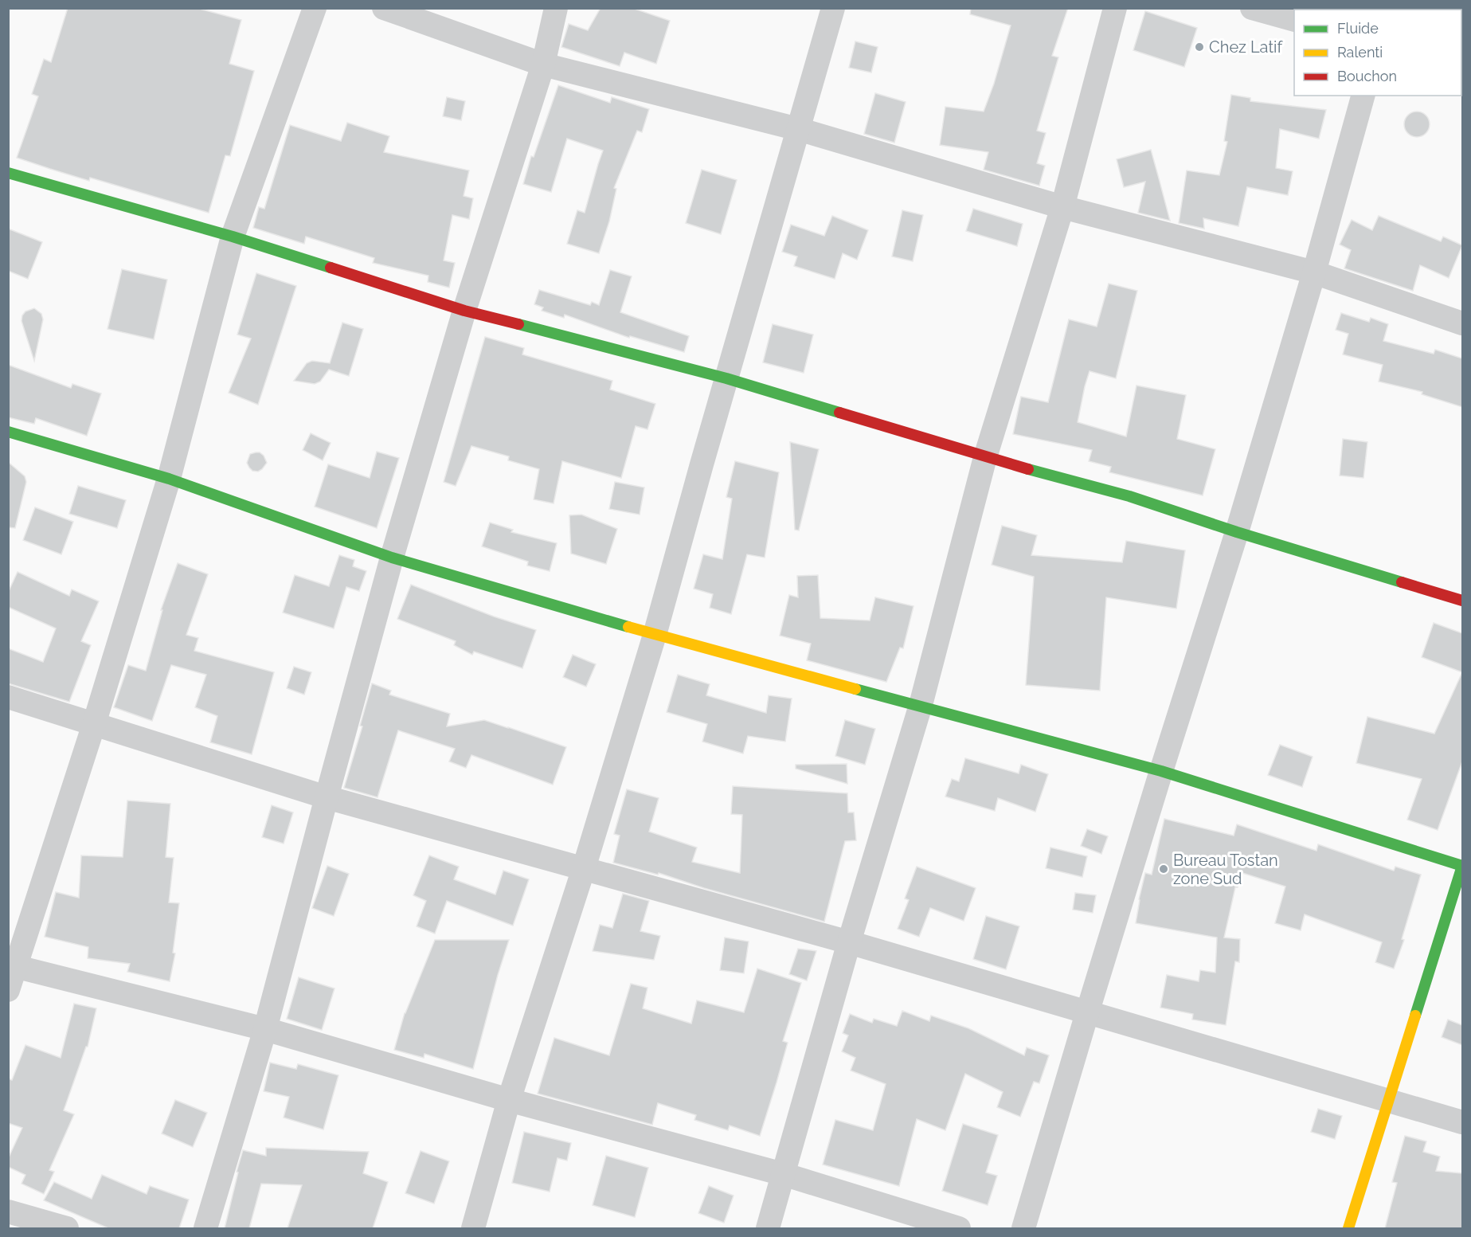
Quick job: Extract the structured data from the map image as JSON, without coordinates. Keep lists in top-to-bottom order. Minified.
{"places":["Chez Latif","Bureau Tostan zone Sud"],"legend":["Fluide","Ralenti","Bouchon"]}
